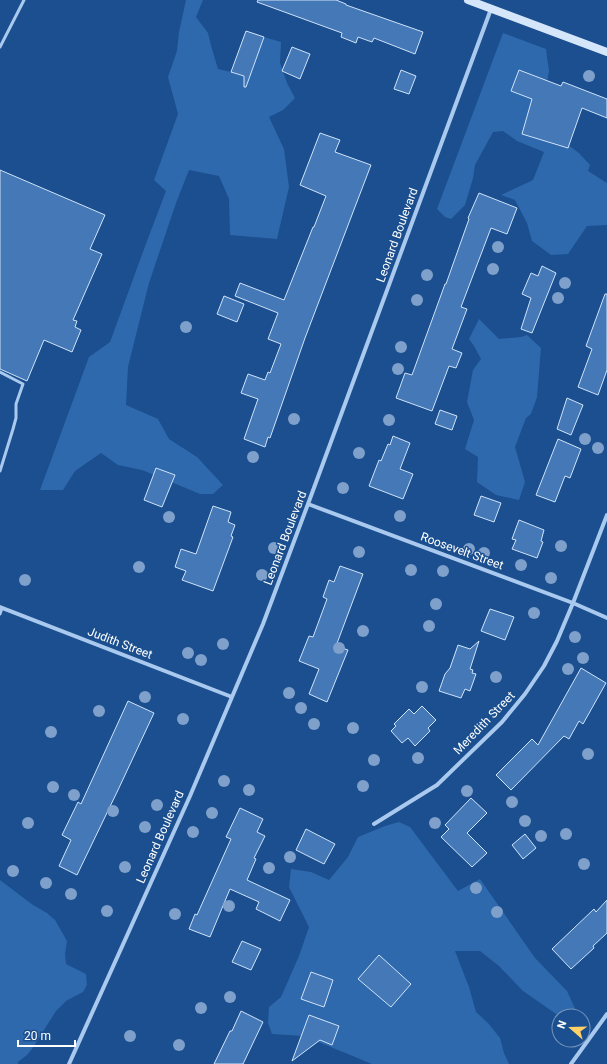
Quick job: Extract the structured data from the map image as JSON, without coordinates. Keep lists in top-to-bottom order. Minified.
{"streets":{"street":["Leonard Boulevard","Roosevelt Street","Judith Street","Meredith Street"]},"crossings":[["Leonard Boulevard","Roosevelt Street"],["Leonard Boulevard","Judith Street"],["Roosevelt Street","Meredith Street"]],"scale_bar":"20 m","north":"left"}
